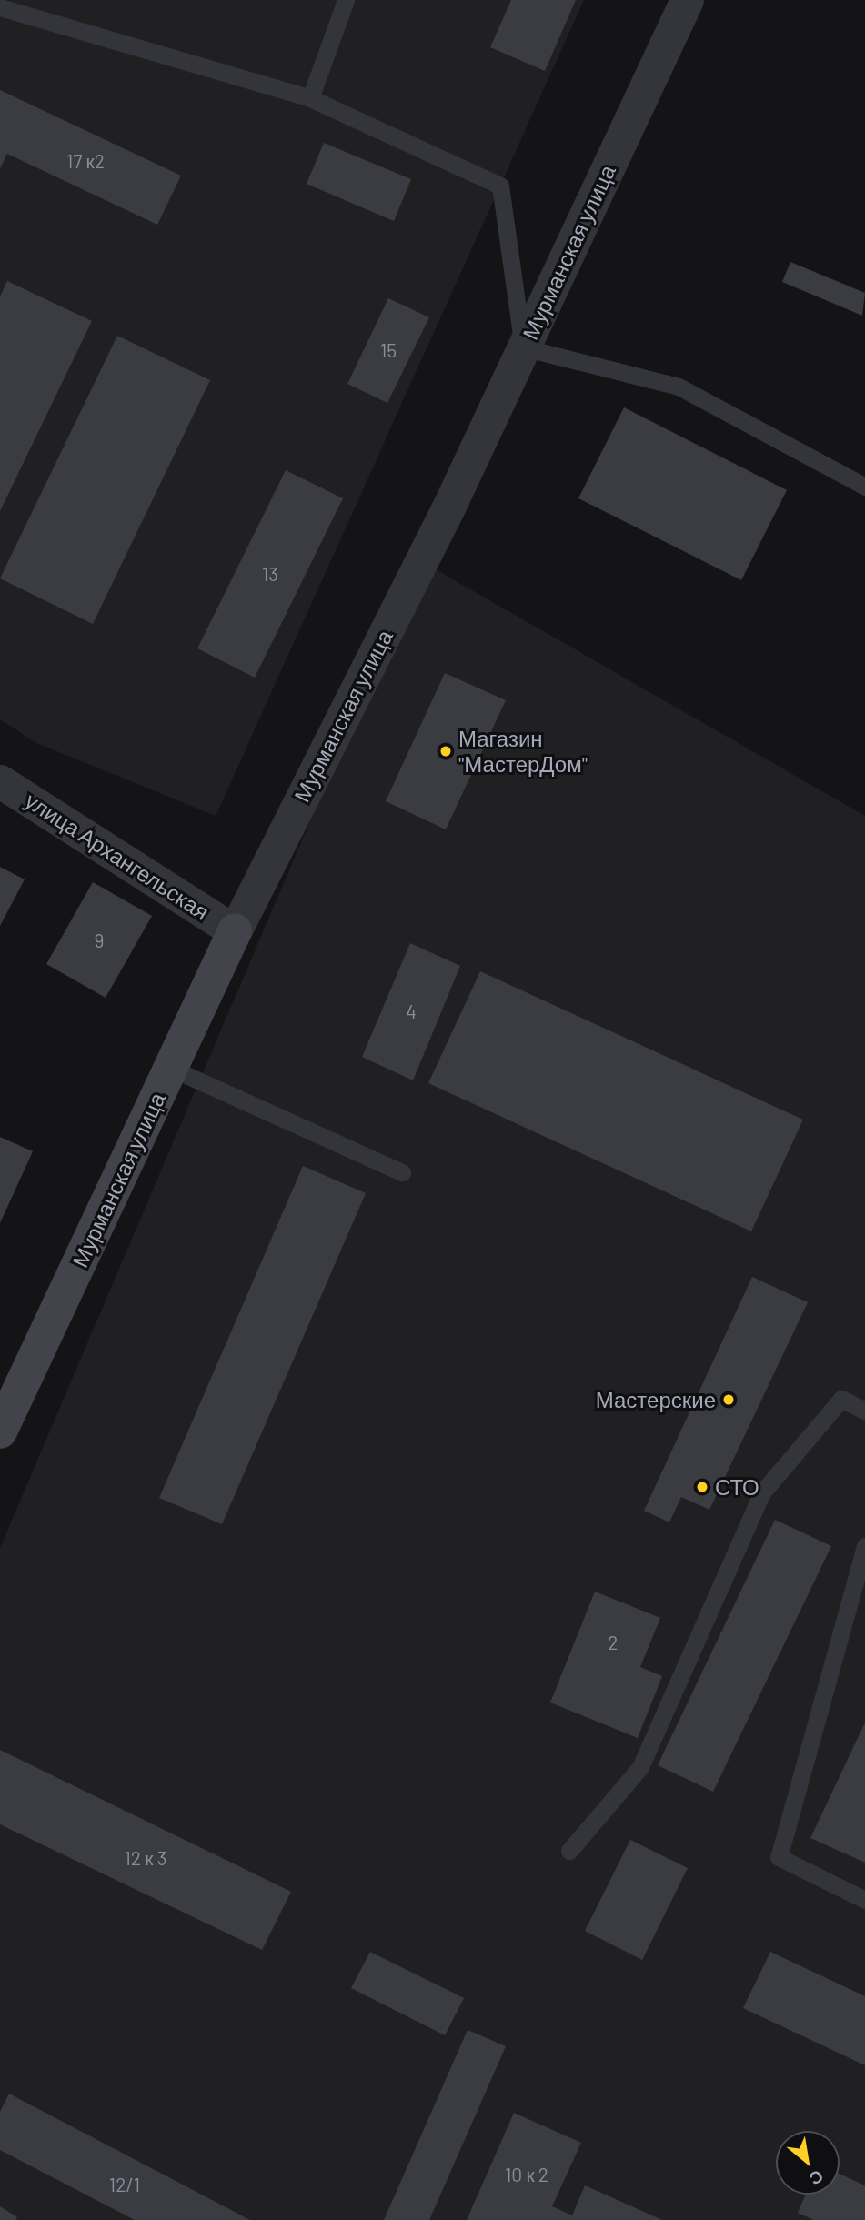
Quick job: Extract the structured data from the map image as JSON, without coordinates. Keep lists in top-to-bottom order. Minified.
{"streets":{"street":["Мурманская улица","улица Архангельская"]},"crossings":[["Мурманская улица","улица Архангельская"]],"places":["Магазин \"МастерДом\"","Мастерские","СТО"],"house_numbers":["17 к2","15","13","9","4","2","12 к 3","10 к 2","12/1"],"north":"bottom right"}
